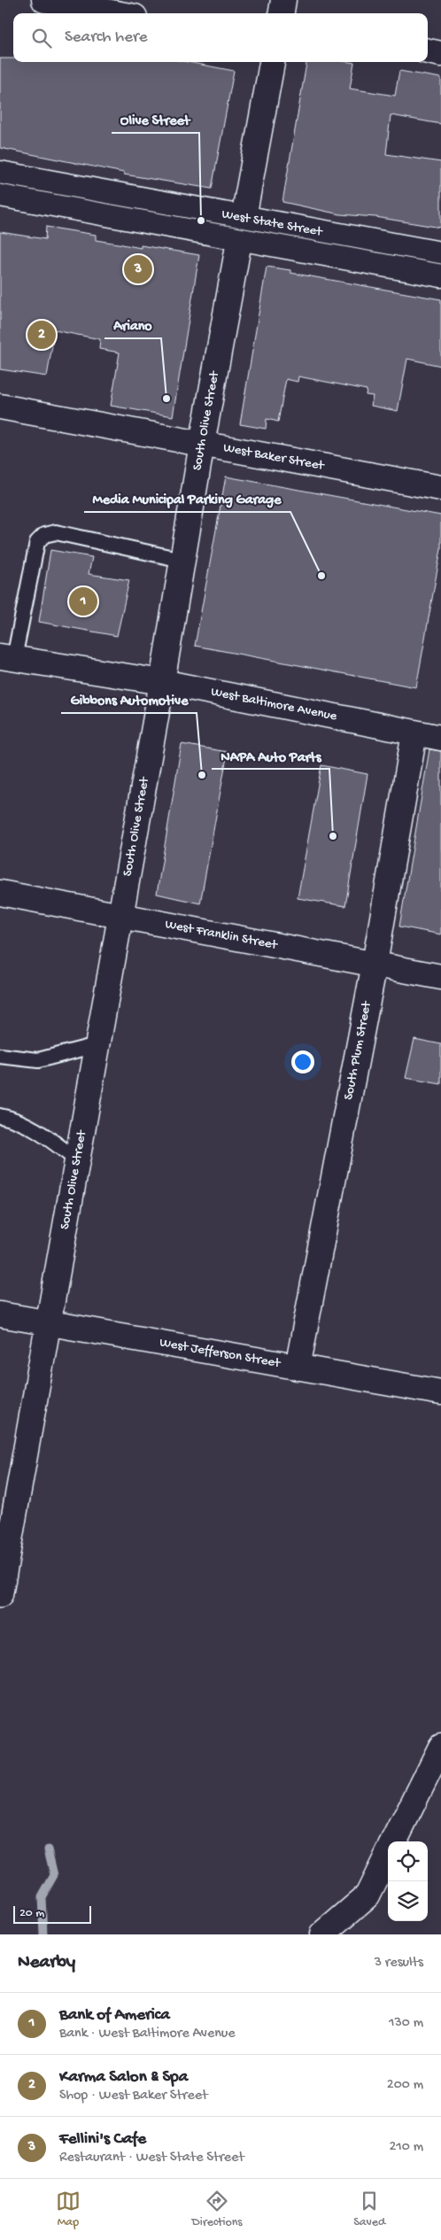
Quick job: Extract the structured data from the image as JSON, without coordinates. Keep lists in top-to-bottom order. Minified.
{"streets":{"street":["West State Street","South Olive Street","West Baker Street","West Baltimore Avenue","West Franklin Street","South Plum Street","West Jefferson Street"]},"crossings":[["West State Street","South Olive Street"],["South Olive Street","West Baker Street"],["South Olive Street","West Baltimore Avenue"],["South Olive Street","West Franklin Street"],["South Olive Street","West Jefferson Street"],["West Baltimore Avenue","South Plum Street"],["West Franklin Street","South Plum Street"],["South Plum Street","West Jefferson Street"]],"places":["Olive Street","Ariano","Media Municipal Parking Garage","Gibbons Automotive","NAPA Auto Parts"],"scale_bar":"20 m","page":{"search":"Search here","pins":["3","2","1"],"scale":"20 m","heading":["Nearby","3 results"],"list":[{"mark":"1","name":"Bank of America","note":"Bank · West Baltimore Avenue","value":"130 m"},{"mark":"2","name":"Karma Salon & Spa","note":"Shop · West Baker Street","value":"200 m"},{"mark":"3","name":"Fellini's Cafe","note":"Restaurant · West State Street","value":"210 m"}],"nav":["Map","Directions","Saved"]}}
